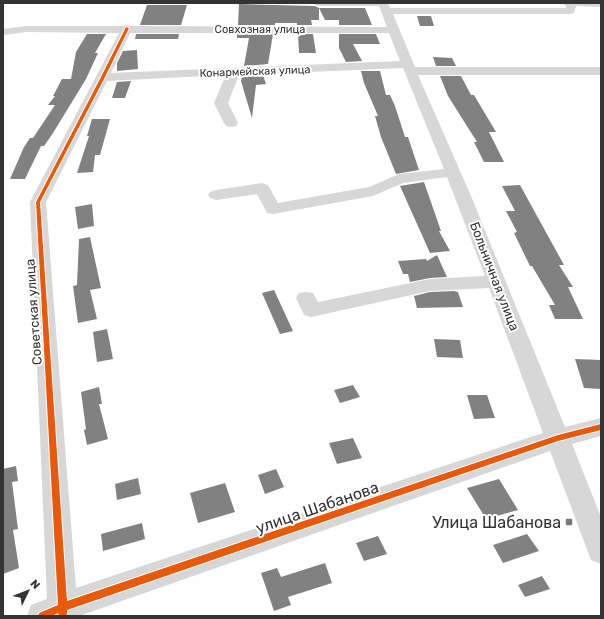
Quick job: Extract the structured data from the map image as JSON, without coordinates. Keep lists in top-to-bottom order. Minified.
{"streets":{"street":["Совхозная улица","Конармейская улица","Больничная улица","Советская улица","улица Шабанова"]},"crossings":[["Совхозная улица","Больничная улица"],["Совхозная улица","Советская улица"],["Конармейская улица","Больничная улица"],["Конармейская улица","Советская улица"],["Больничная улица","улица Шабанова"],["Советская улица","улица Шабанова"]],"places":{"transit":["Улица Шабанова"]},"north":"top right"}
